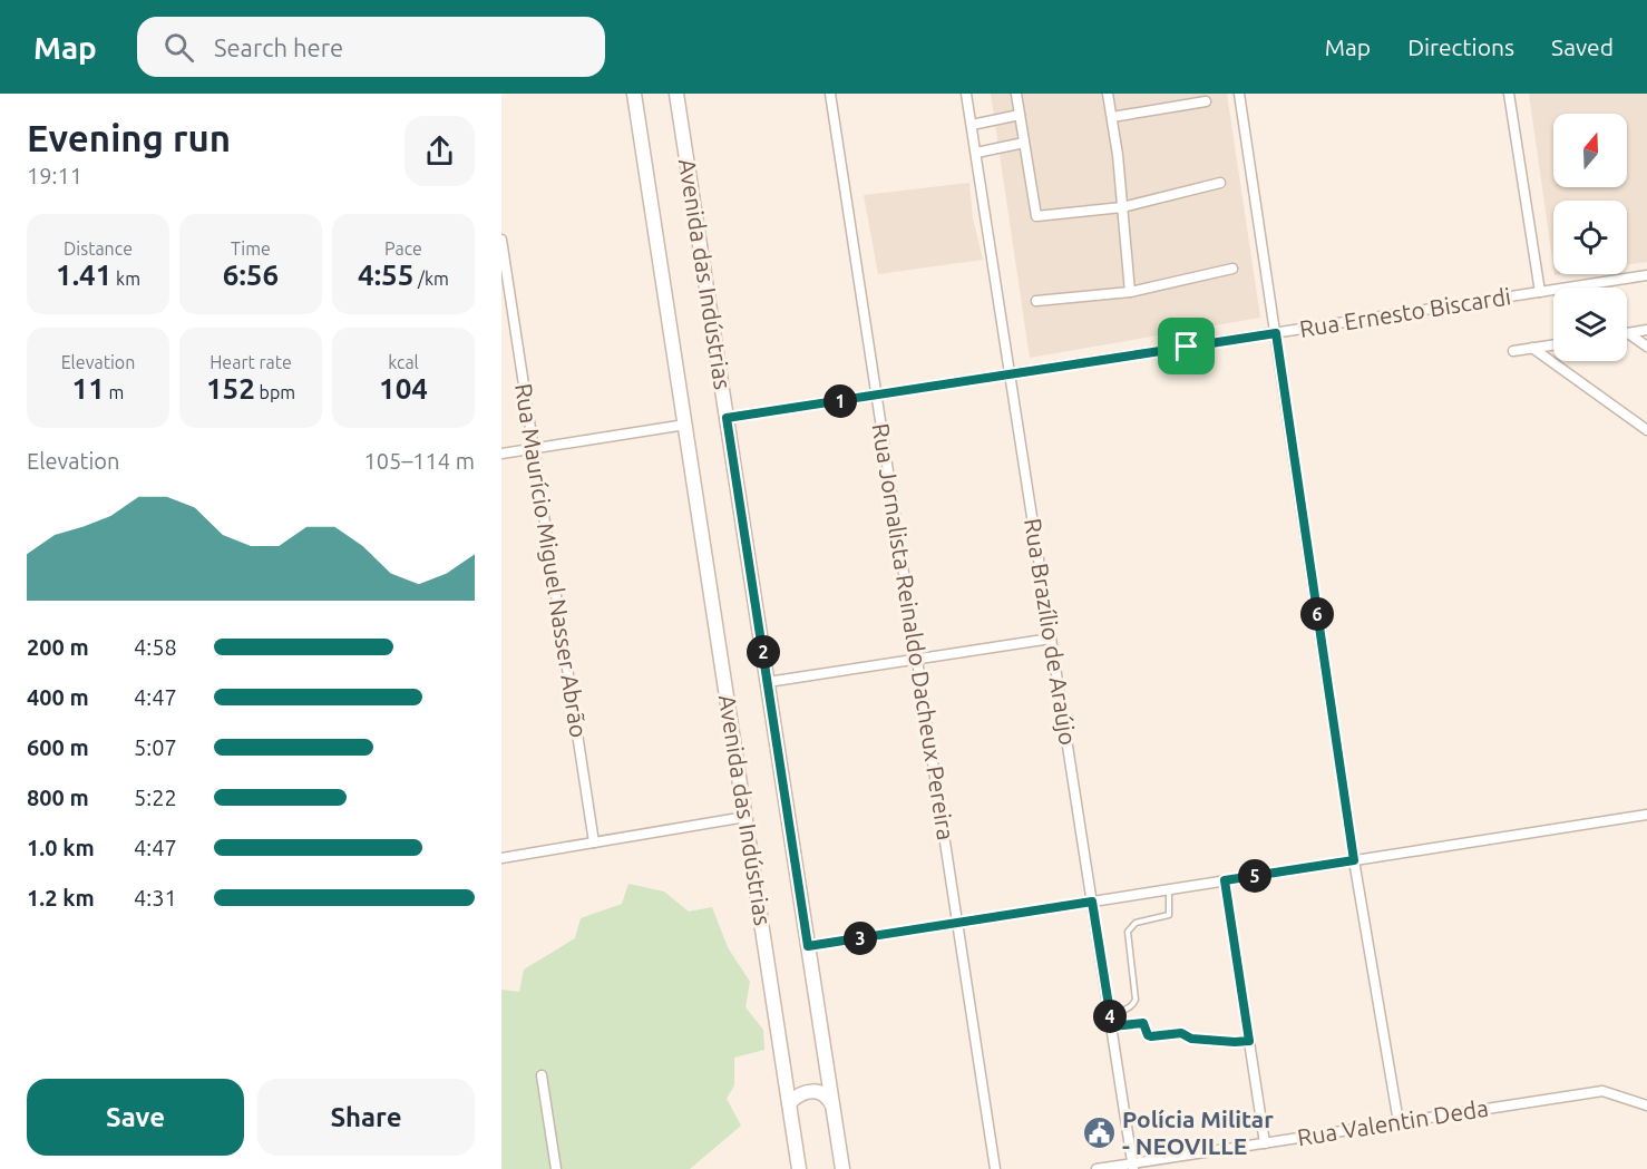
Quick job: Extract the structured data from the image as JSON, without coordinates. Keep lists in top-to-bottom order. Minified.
{"streets":{"main road":["Avenida das Indústrias"],"street":["Rua Ernesto Biscardi","Rua Maurício Miguel Nasser Abrão","Rua Jornalista Reinaldo Dacheux Pereira","Rua Brazílio de Araújo","Rua Valentin Deda"]},"crossings":[["Avenida das Indústrias","Rua Ernesto Biscardi"],["Rua Ernesto Biscardi","Rua Jornalista Reinaldo Dacheux Pereira"],["Rua Ernesto Biscardi","Rua Brazílio de Araújo"],["Rua Brazílio de Araújo","Rua Valentin Deda"]],"places":{"public building":["Polícia Militar - NEOVILLE"]},"north":"top","page":{"header":"Map","search":"Search here","nav":["Map","Directions","Saved"],"heading":["Evening run","19:11"],"stats":[["Distance","1.41 km"],["Time","6:56"],["Pace","4:55 /km"],["Elevation","11 m"],["Heart rate","152 bpm"],["kcal","104"]],"pins":["1","6","2","5","3","4"],"chart":["Elevation","105–114 m"],"list":[{"name":"200 m","note":"4:58"},{"name":"400 m","note":"4:47"},{"name":"600 m","note":"5:07"},{"name":"800 m","note":"5:22"},{"name":"1.0 km","note":"4:47"},{"name":"1.2 km","note":"4:31"}],"buttons":["Save","Share"]}}
